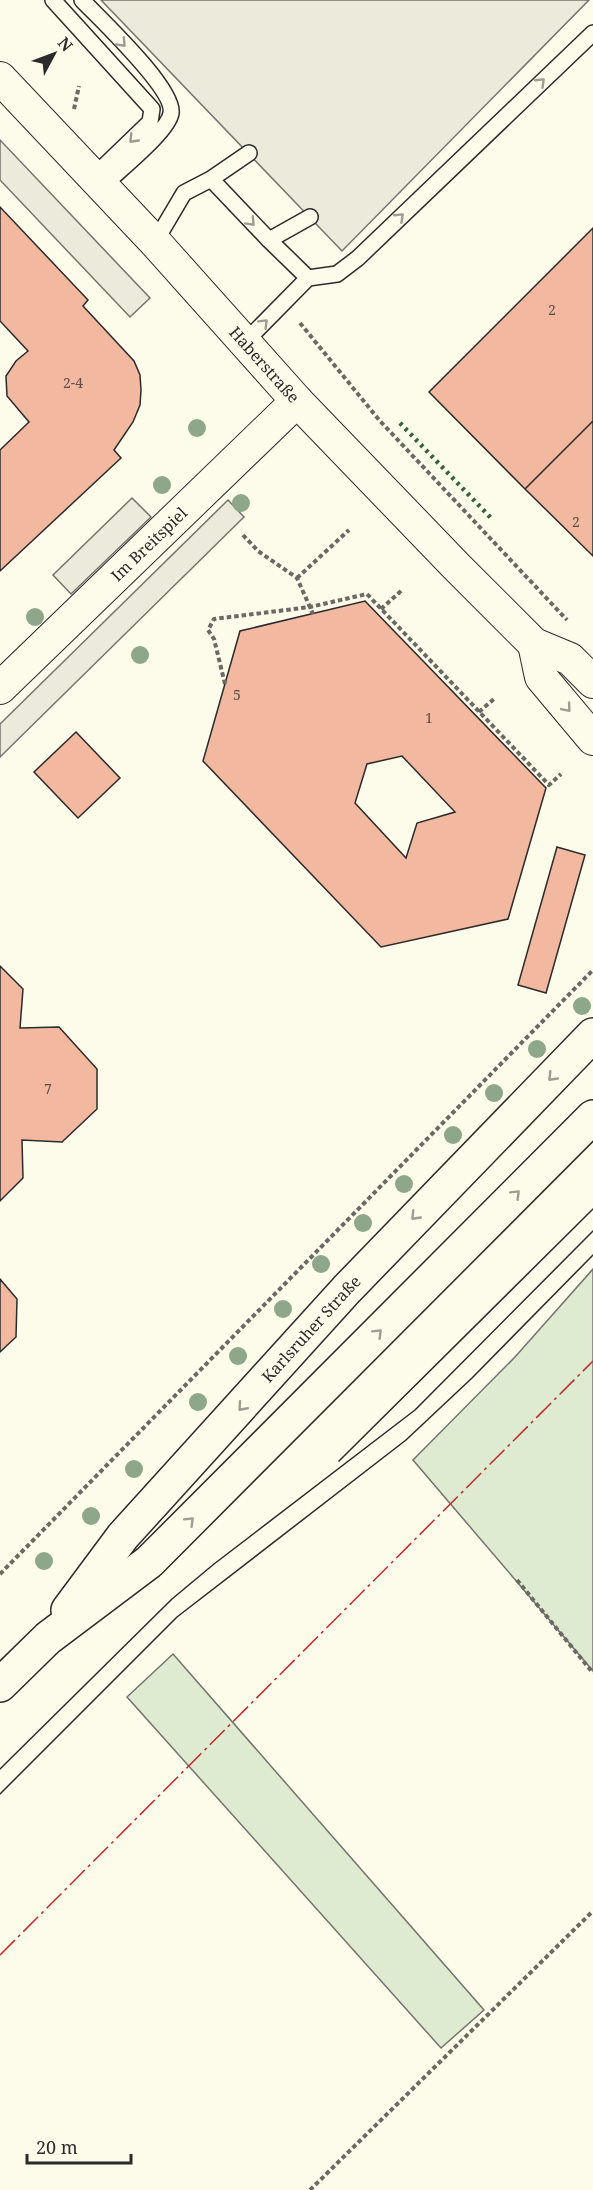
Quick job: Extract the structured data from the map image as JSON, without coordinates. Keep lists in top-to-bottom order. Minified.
{"streets":{"main road":["Karlsruher Straße"],"street":["Haberstraße","Im Breitspiel"]},"crossings":[["Haberstraße","Im Breitspiel"]],"house_numbers":["2","2-4","2","5","1","7"],"scale_bar":"20 m","north":"top right"}
